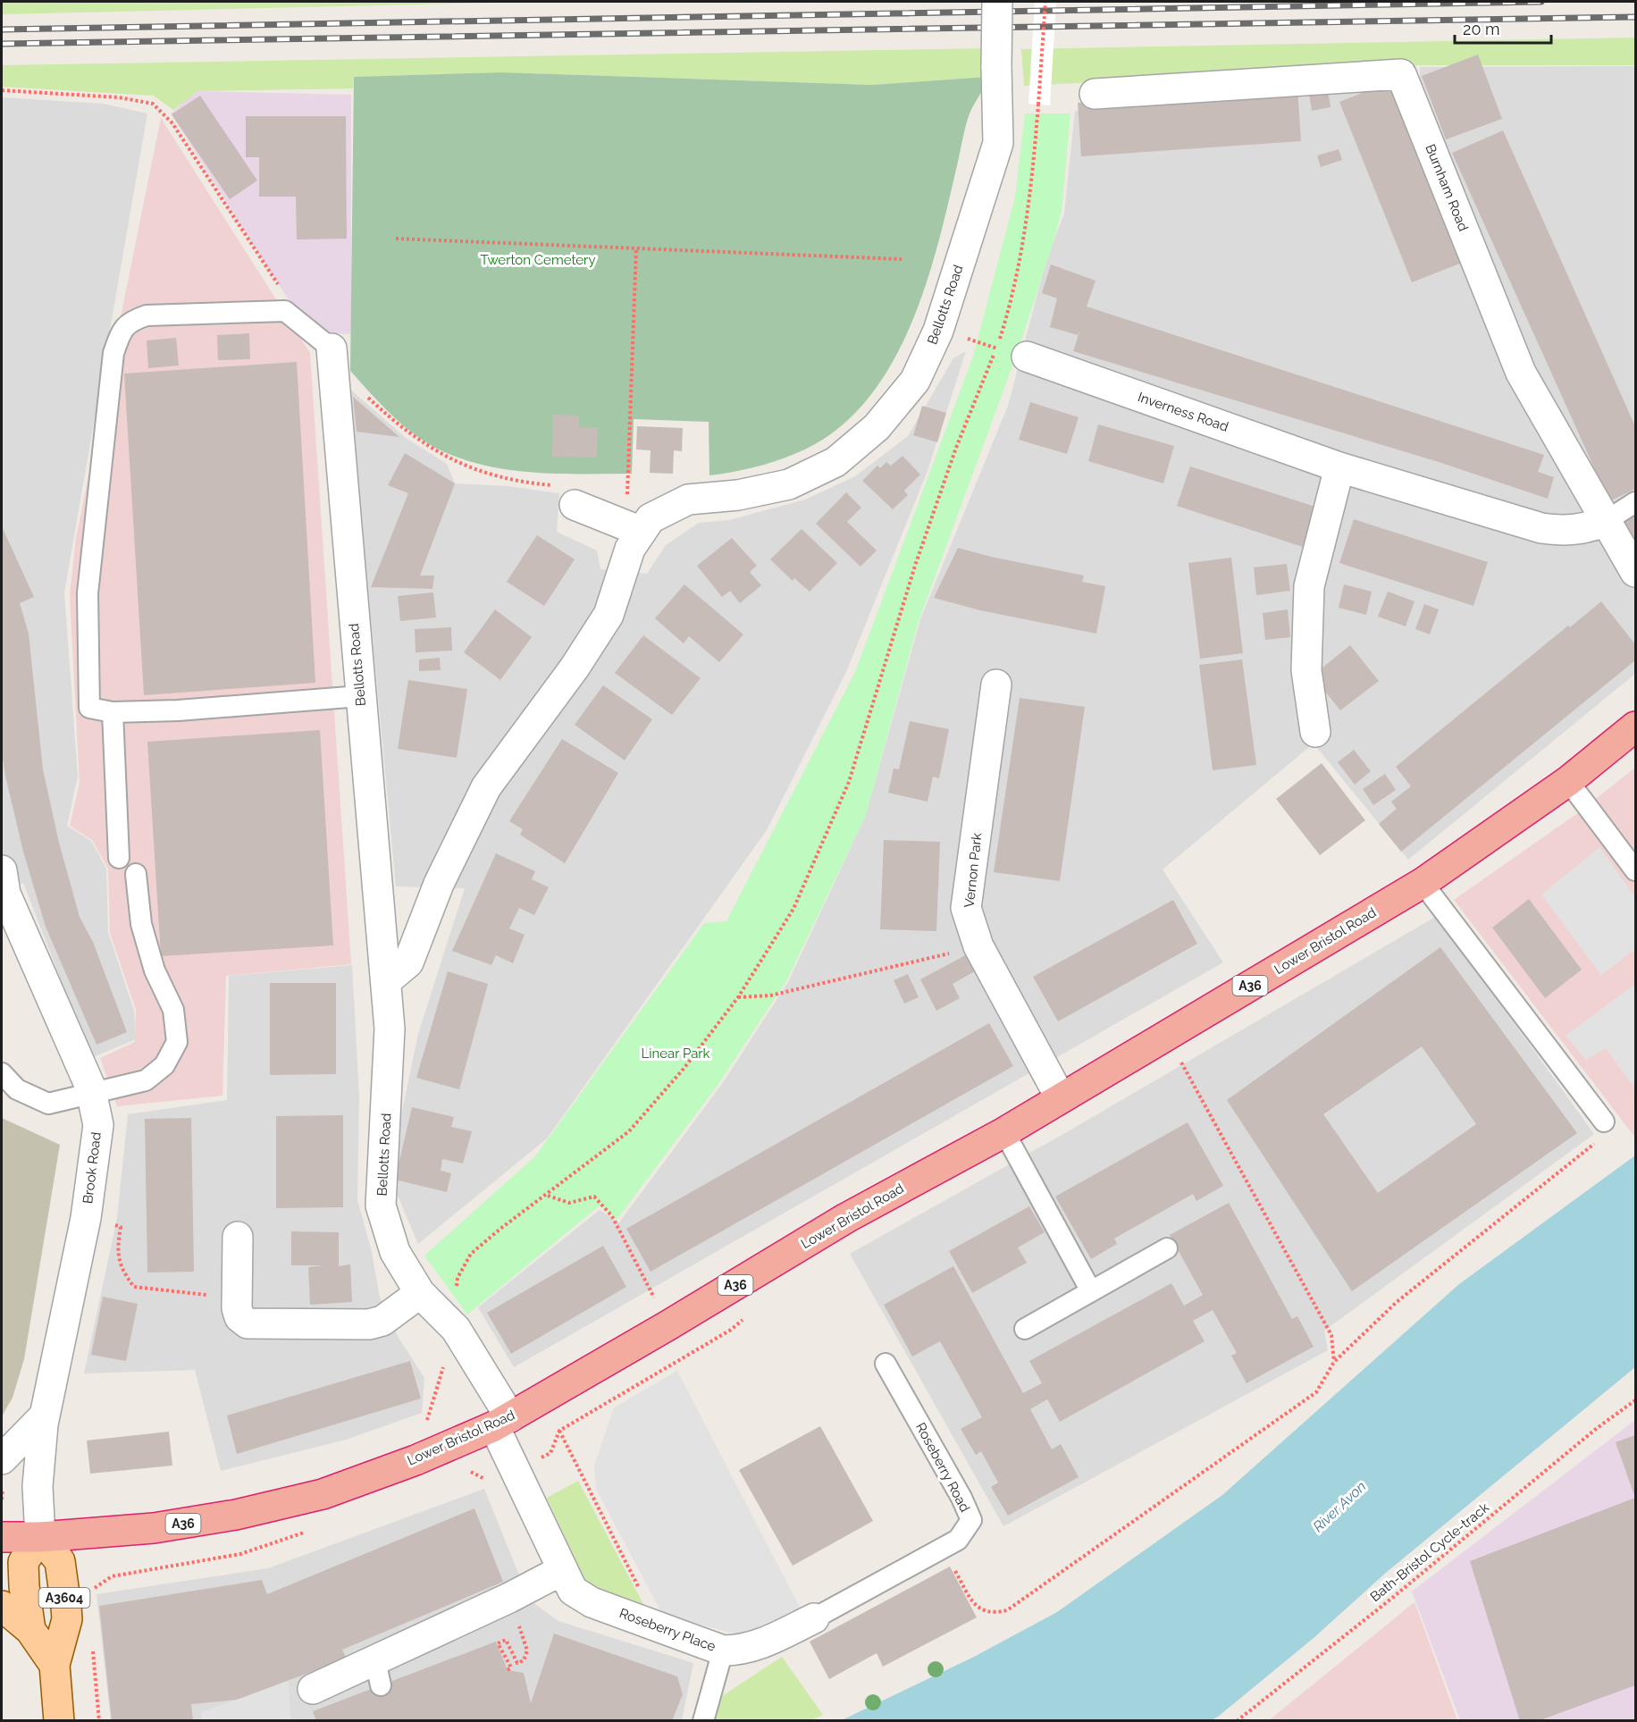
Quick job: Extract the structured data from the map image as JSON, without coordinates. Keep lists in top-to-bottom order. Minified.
{"streets":{"highway":["Lower Bristol Road","A36"],"main road":["A3604"],"street":["Burnham Road","Bellotts Road","Inverness Road","Vernon Park","Brook Road","Roseberry Place"],"lane":["Roseberry Road"],"path":["Bath-Bristol Cycle-track"]},"crossings":[["Burnham Road","Inverness Road"],["Bellotts Road","Lower Bristol Road"],["Bellotts Road","Roseberry Place"],["Vernon Park","Lower Bristol Road"],["Lower Bristol Road","Brook Road"],["Lower Bristol Road","A3604"],["Lower Bristol Road","Roseberry Place"],["Brook Road","A3604"],["Roseberry Road","Roseberry Place"]],"water":["River Avon"],"parks":["Twerton Cemetery","Linear Park"],"scale_bar":"20 m"}
